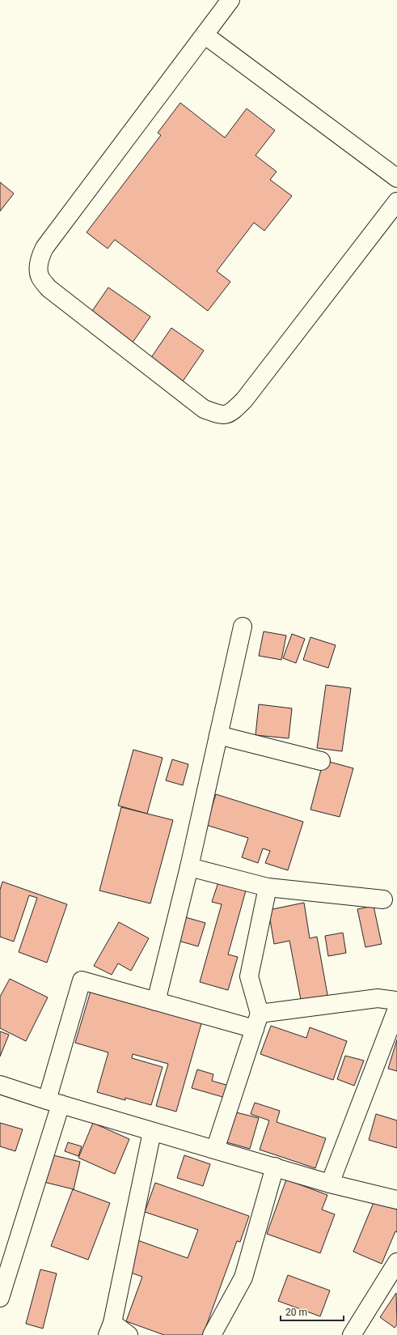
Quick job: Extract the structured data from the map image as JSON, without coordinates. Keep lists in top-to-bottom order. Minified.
{"scale_bar":"20 m"}
